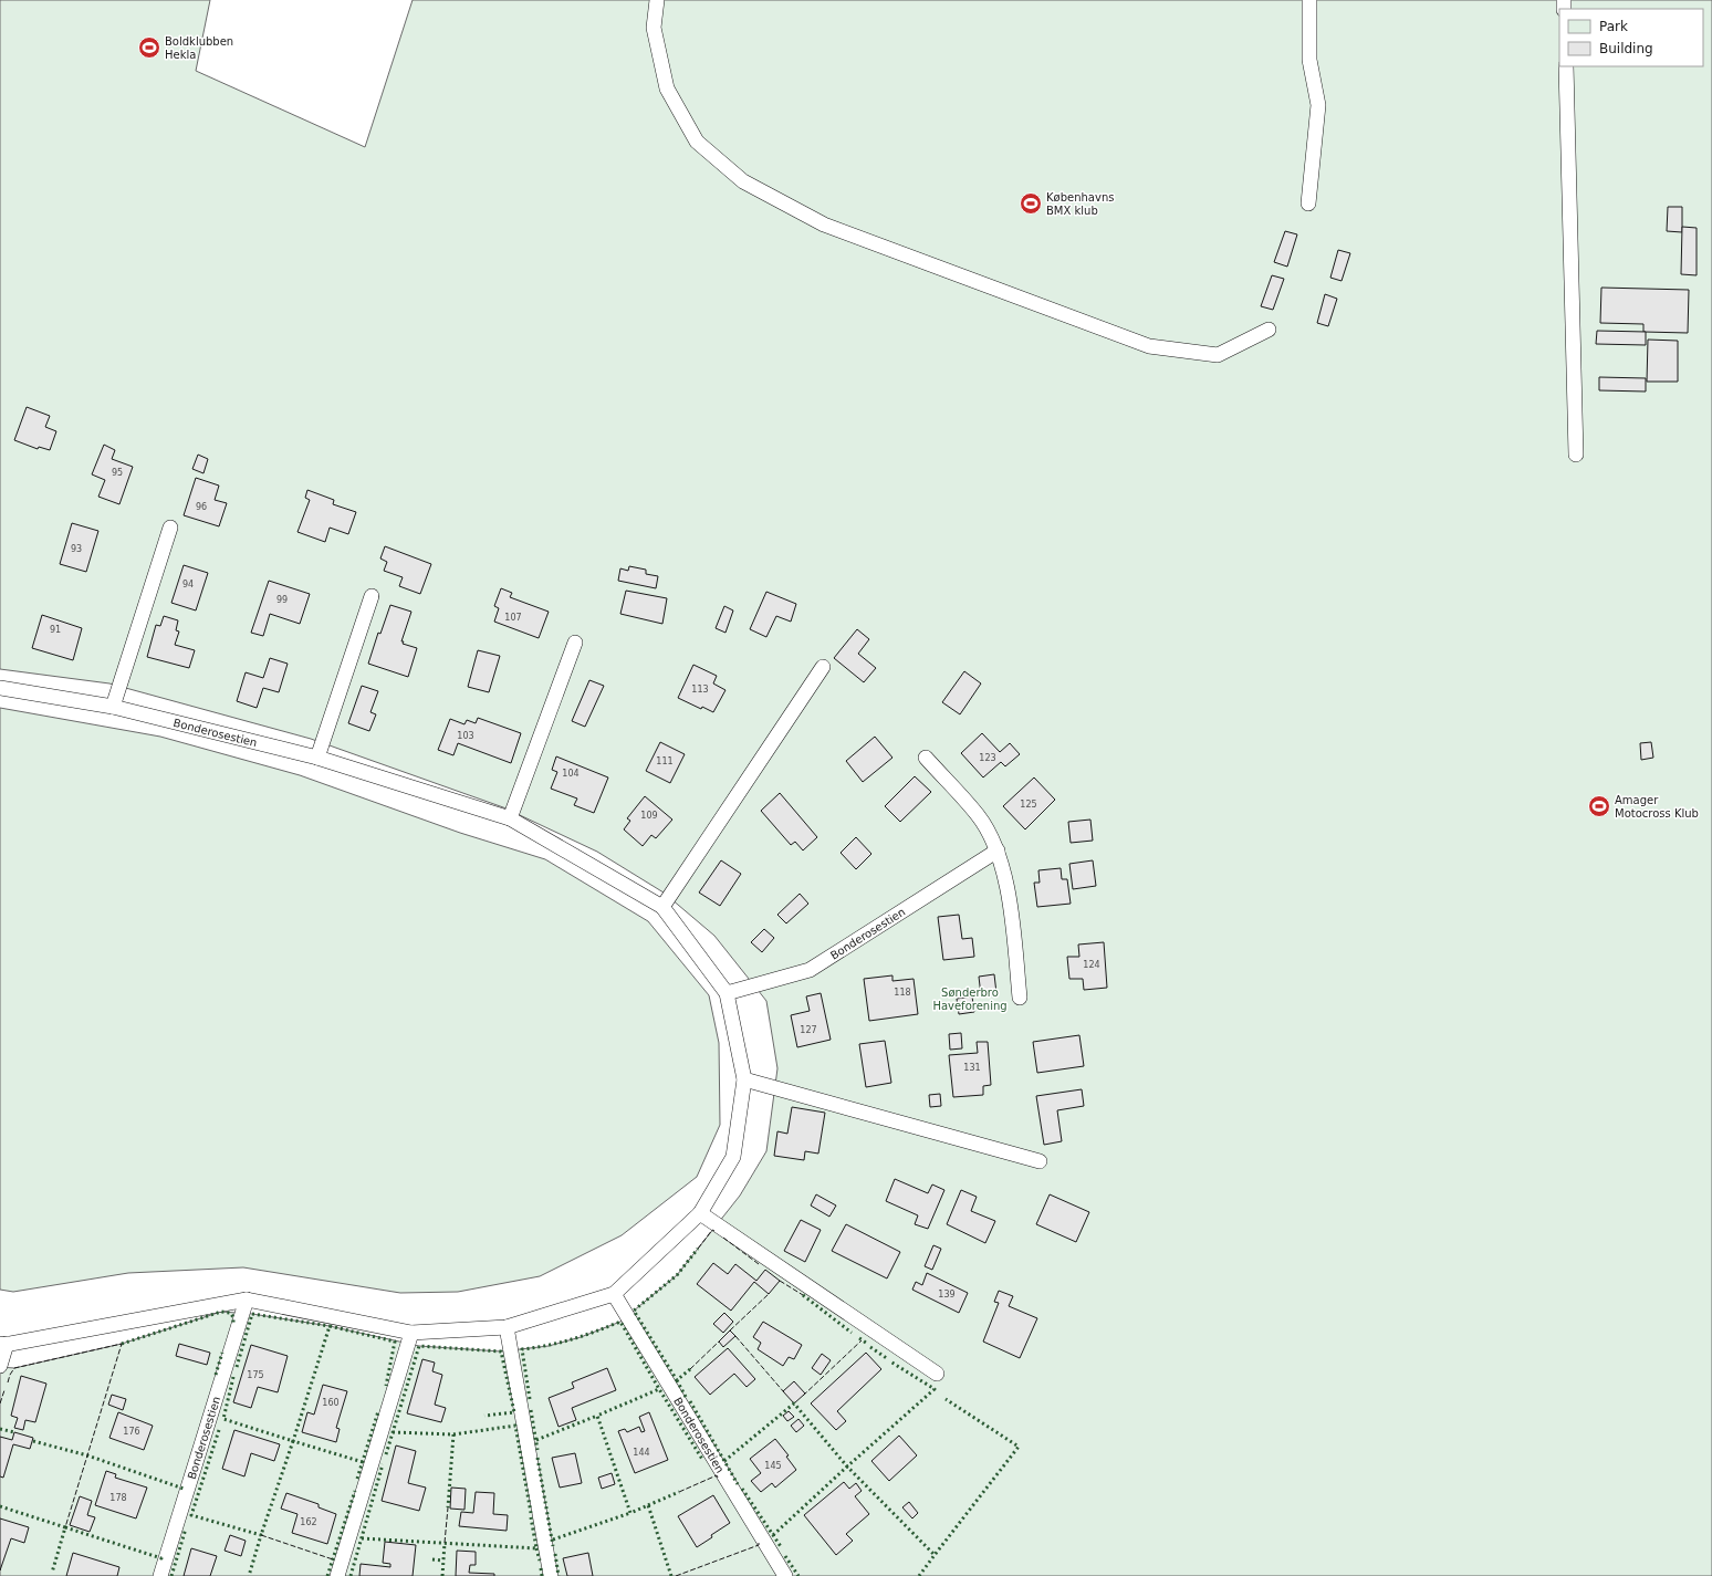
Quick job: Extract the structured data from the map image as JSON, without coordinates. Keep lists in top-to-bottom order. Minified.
{"streets":{"lane":["Bonderosestien"]},"parks":["Sønderbro Haveforening"],"places":{"sports":["Boldklubben Hekla","Københavns BMX klub","Amager Motocross Klub"]},"house_numbers":["95","96","93","94","99","107","91","113","103","123","111","104","125","109","124","118","127","131","139","175","160","176","144","145","178","162"],"legend":["Park","Building"]}
